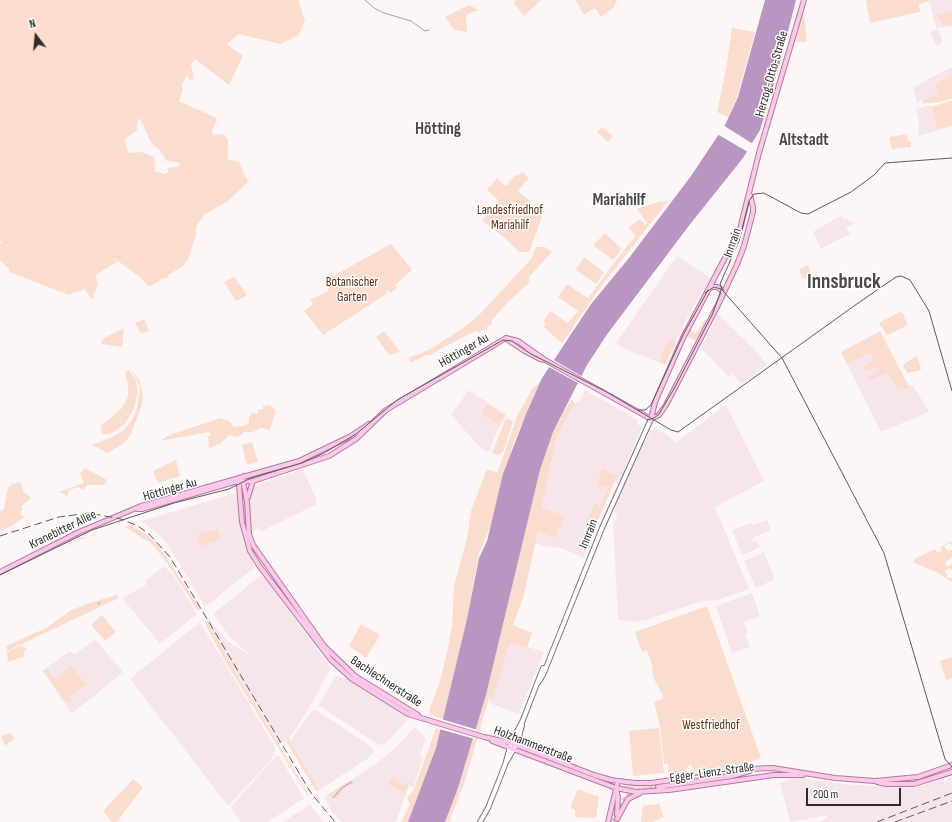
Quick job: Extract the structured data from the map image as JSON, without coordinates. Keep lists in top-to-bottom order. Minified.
{"streets":{"main road":["Herzog-Otto-Straße","Innrain","Höttinger Au","Kranebitter Allee","Bachlechnerstraße","Holzhammerstraße","Egger-Lienz-Straße"]},"crossings":[["Herzog-Otto-Straße","Innrain"],["Innrain","Höttinger Au"],["Innrain","Holzhammerstraße"],["Höttinger Au","Kranebitter Allee"],["Höttinger Au","Bachlechnerstraße"],["Bachlechnerstraße","Holzhammerstraße"],["Holzhammerstraße","Egger-Lienz-Straße"]],"districts":["Hötting","Altstadt","Mariahilf","Innsbruck"],"parks":["Landesfriedhof Mariahilf","Botanischer Garten","Westfriedhof"],"scale_bar":"200 m","north":"top"}
